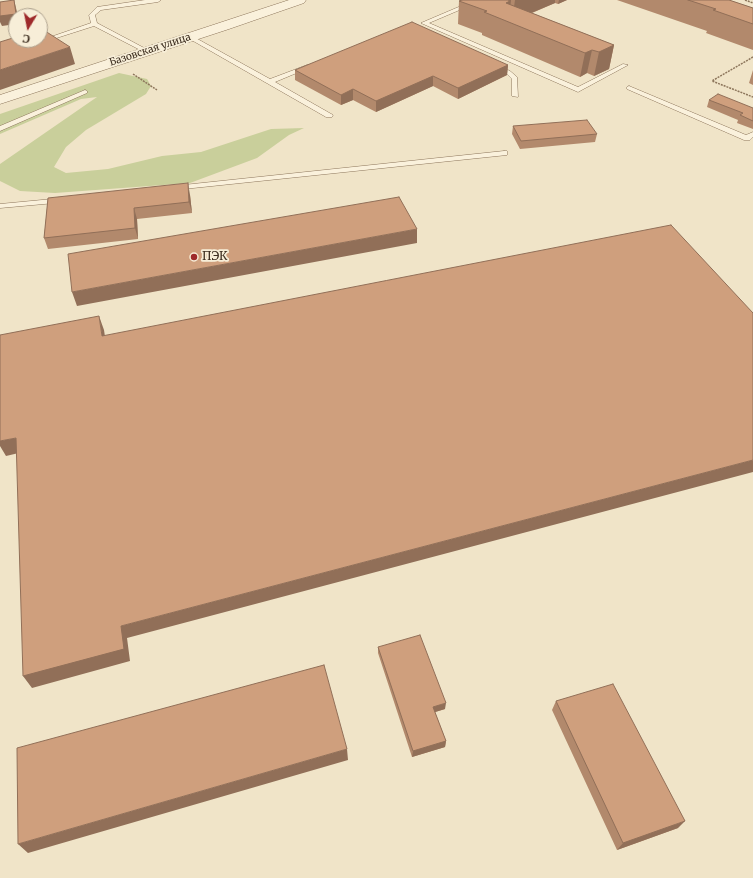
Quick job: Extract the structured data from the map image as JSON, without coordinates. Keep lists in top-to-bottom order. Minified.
{"streets":{"street":["Базовская улица"]},"places":["ПЭК"],"north":"bottom"}
